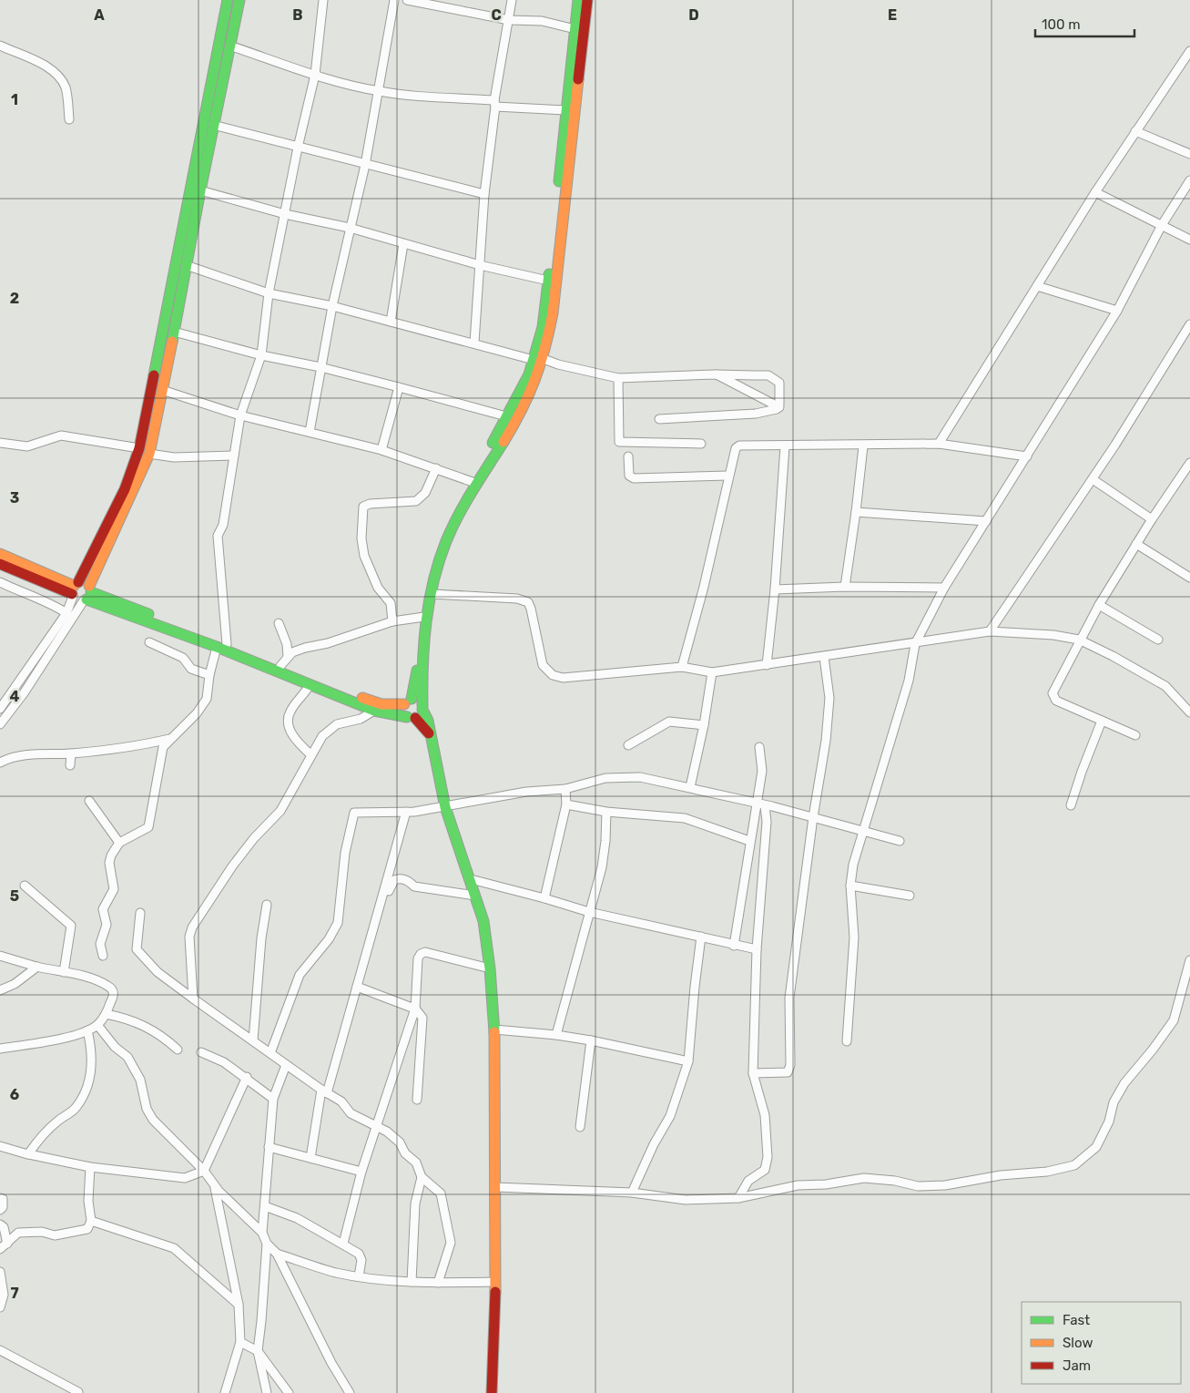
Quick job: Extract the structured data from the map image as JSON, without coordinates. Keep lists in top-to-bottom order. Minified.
{"legend":["Fast","Slow","Jam"],"scale_bar":"100 m","grid":{"columns":["A","B","C","D","E"],"rows":["1","2","3","4","5","6","7"]}}
